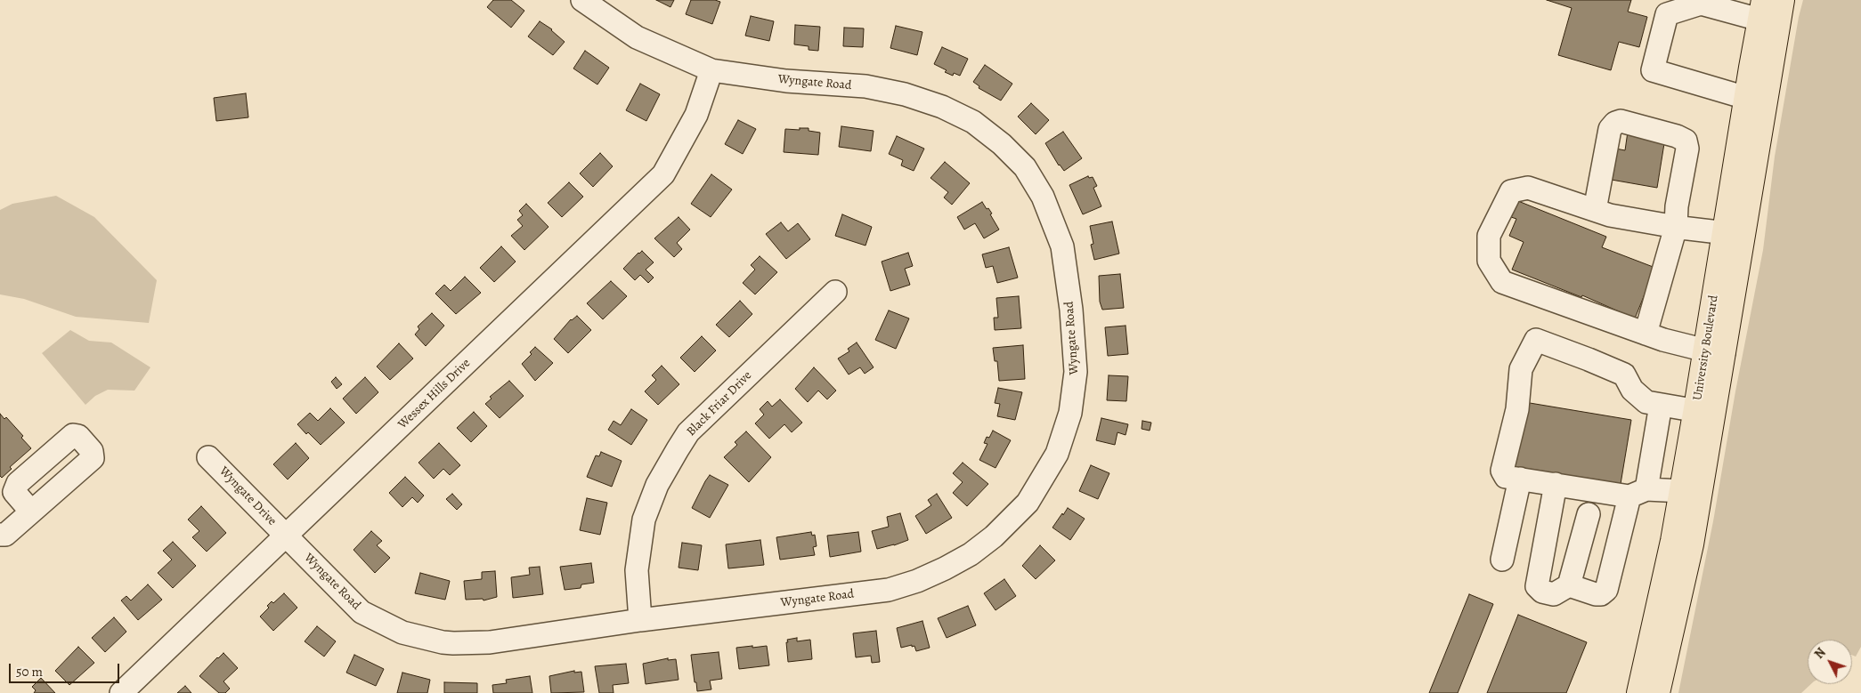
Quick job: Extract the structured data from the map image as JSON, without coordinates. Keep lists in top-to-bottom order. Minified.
{"streets":{"main road":["University Boulevard"],"street":["Wyngate Road","Wessex Hills Drive","Black Friar Drive","Wyngate Drive"]},"crossings":[["Wyngate Road","Wessex Hills Drive"],["Wyngate Road","Black Friar Drive"],["Wyngate Road","Wyngate Drive"],["Wessex Hills Drive","Wyngate Drive"]],"scale_bar":"50 m","north":"top left"}
